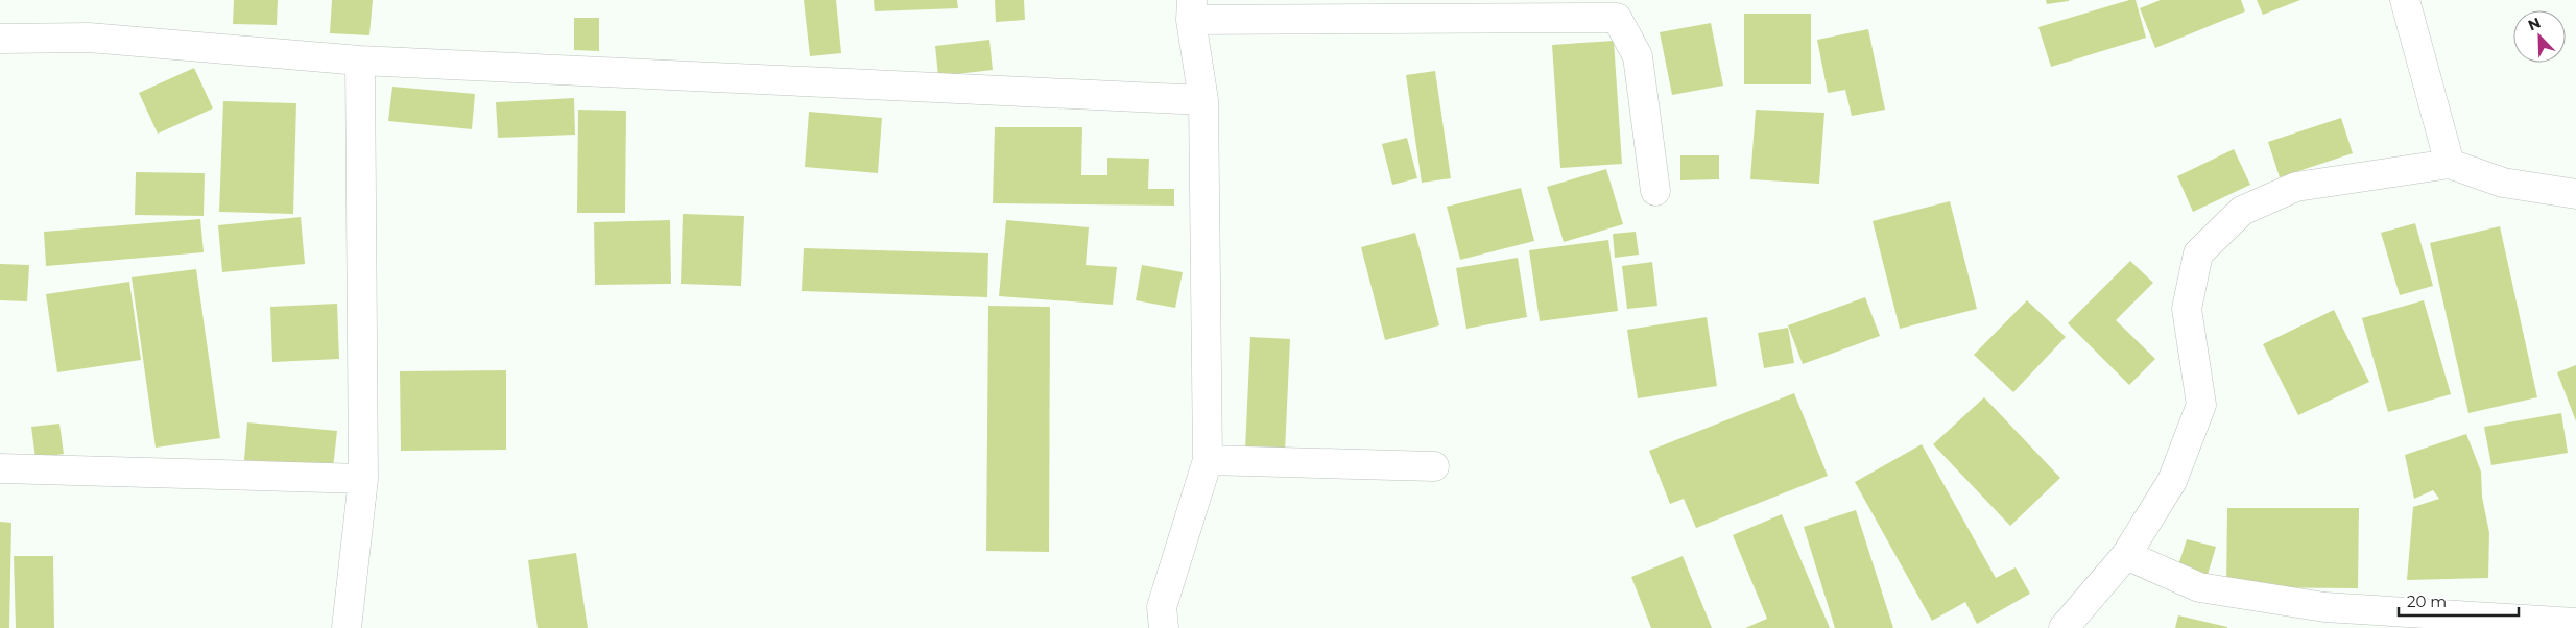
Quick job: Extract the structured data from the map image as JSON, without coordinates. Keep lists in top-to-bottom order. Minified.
{"scale_bar":"20 m","north":"top left"}
